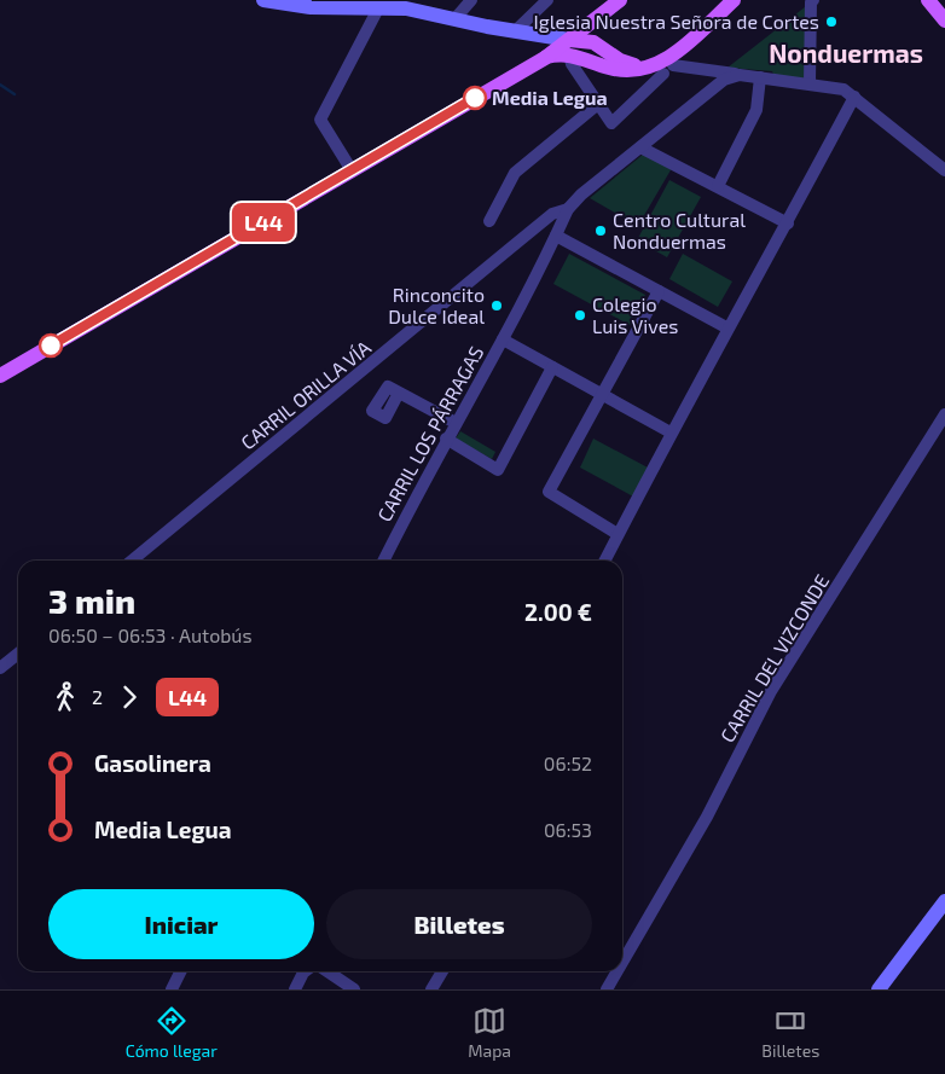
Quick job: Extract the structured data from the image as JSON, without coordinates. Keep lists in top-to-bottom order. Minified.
{"streets":{"street":["CARRIL ORILLA VÍA","CARRIL LOS PÁRRAGAS","CARRIL DEL VIZCONDE"]},"crossings":[["CARRIL ORILLA VÍA","CARRIL LOS PÁRRAGAS"]],"districts":["Nonduermas"],"places":["Iglesia Nuestra Señora de Cortes","Media Legua","Centro Cultural Nonduermas","Rinconcito Dulce Ideal","Colegio Luis Vives"],"lines":["bus line L44"],"page":{"on_map":"L44","heading":["3 min","06:50 – 06:53 · Autobús","2.00 €"],"legs":["2","L44"],"list":[{"name":"Gasolinera","value":"06:52"},{"name":"Media Legua","value":"06:53"}],"buttons":["Iniciar","Billetes"],"tabs":["Cómo llegar","Mapa","Billetes"]}}
